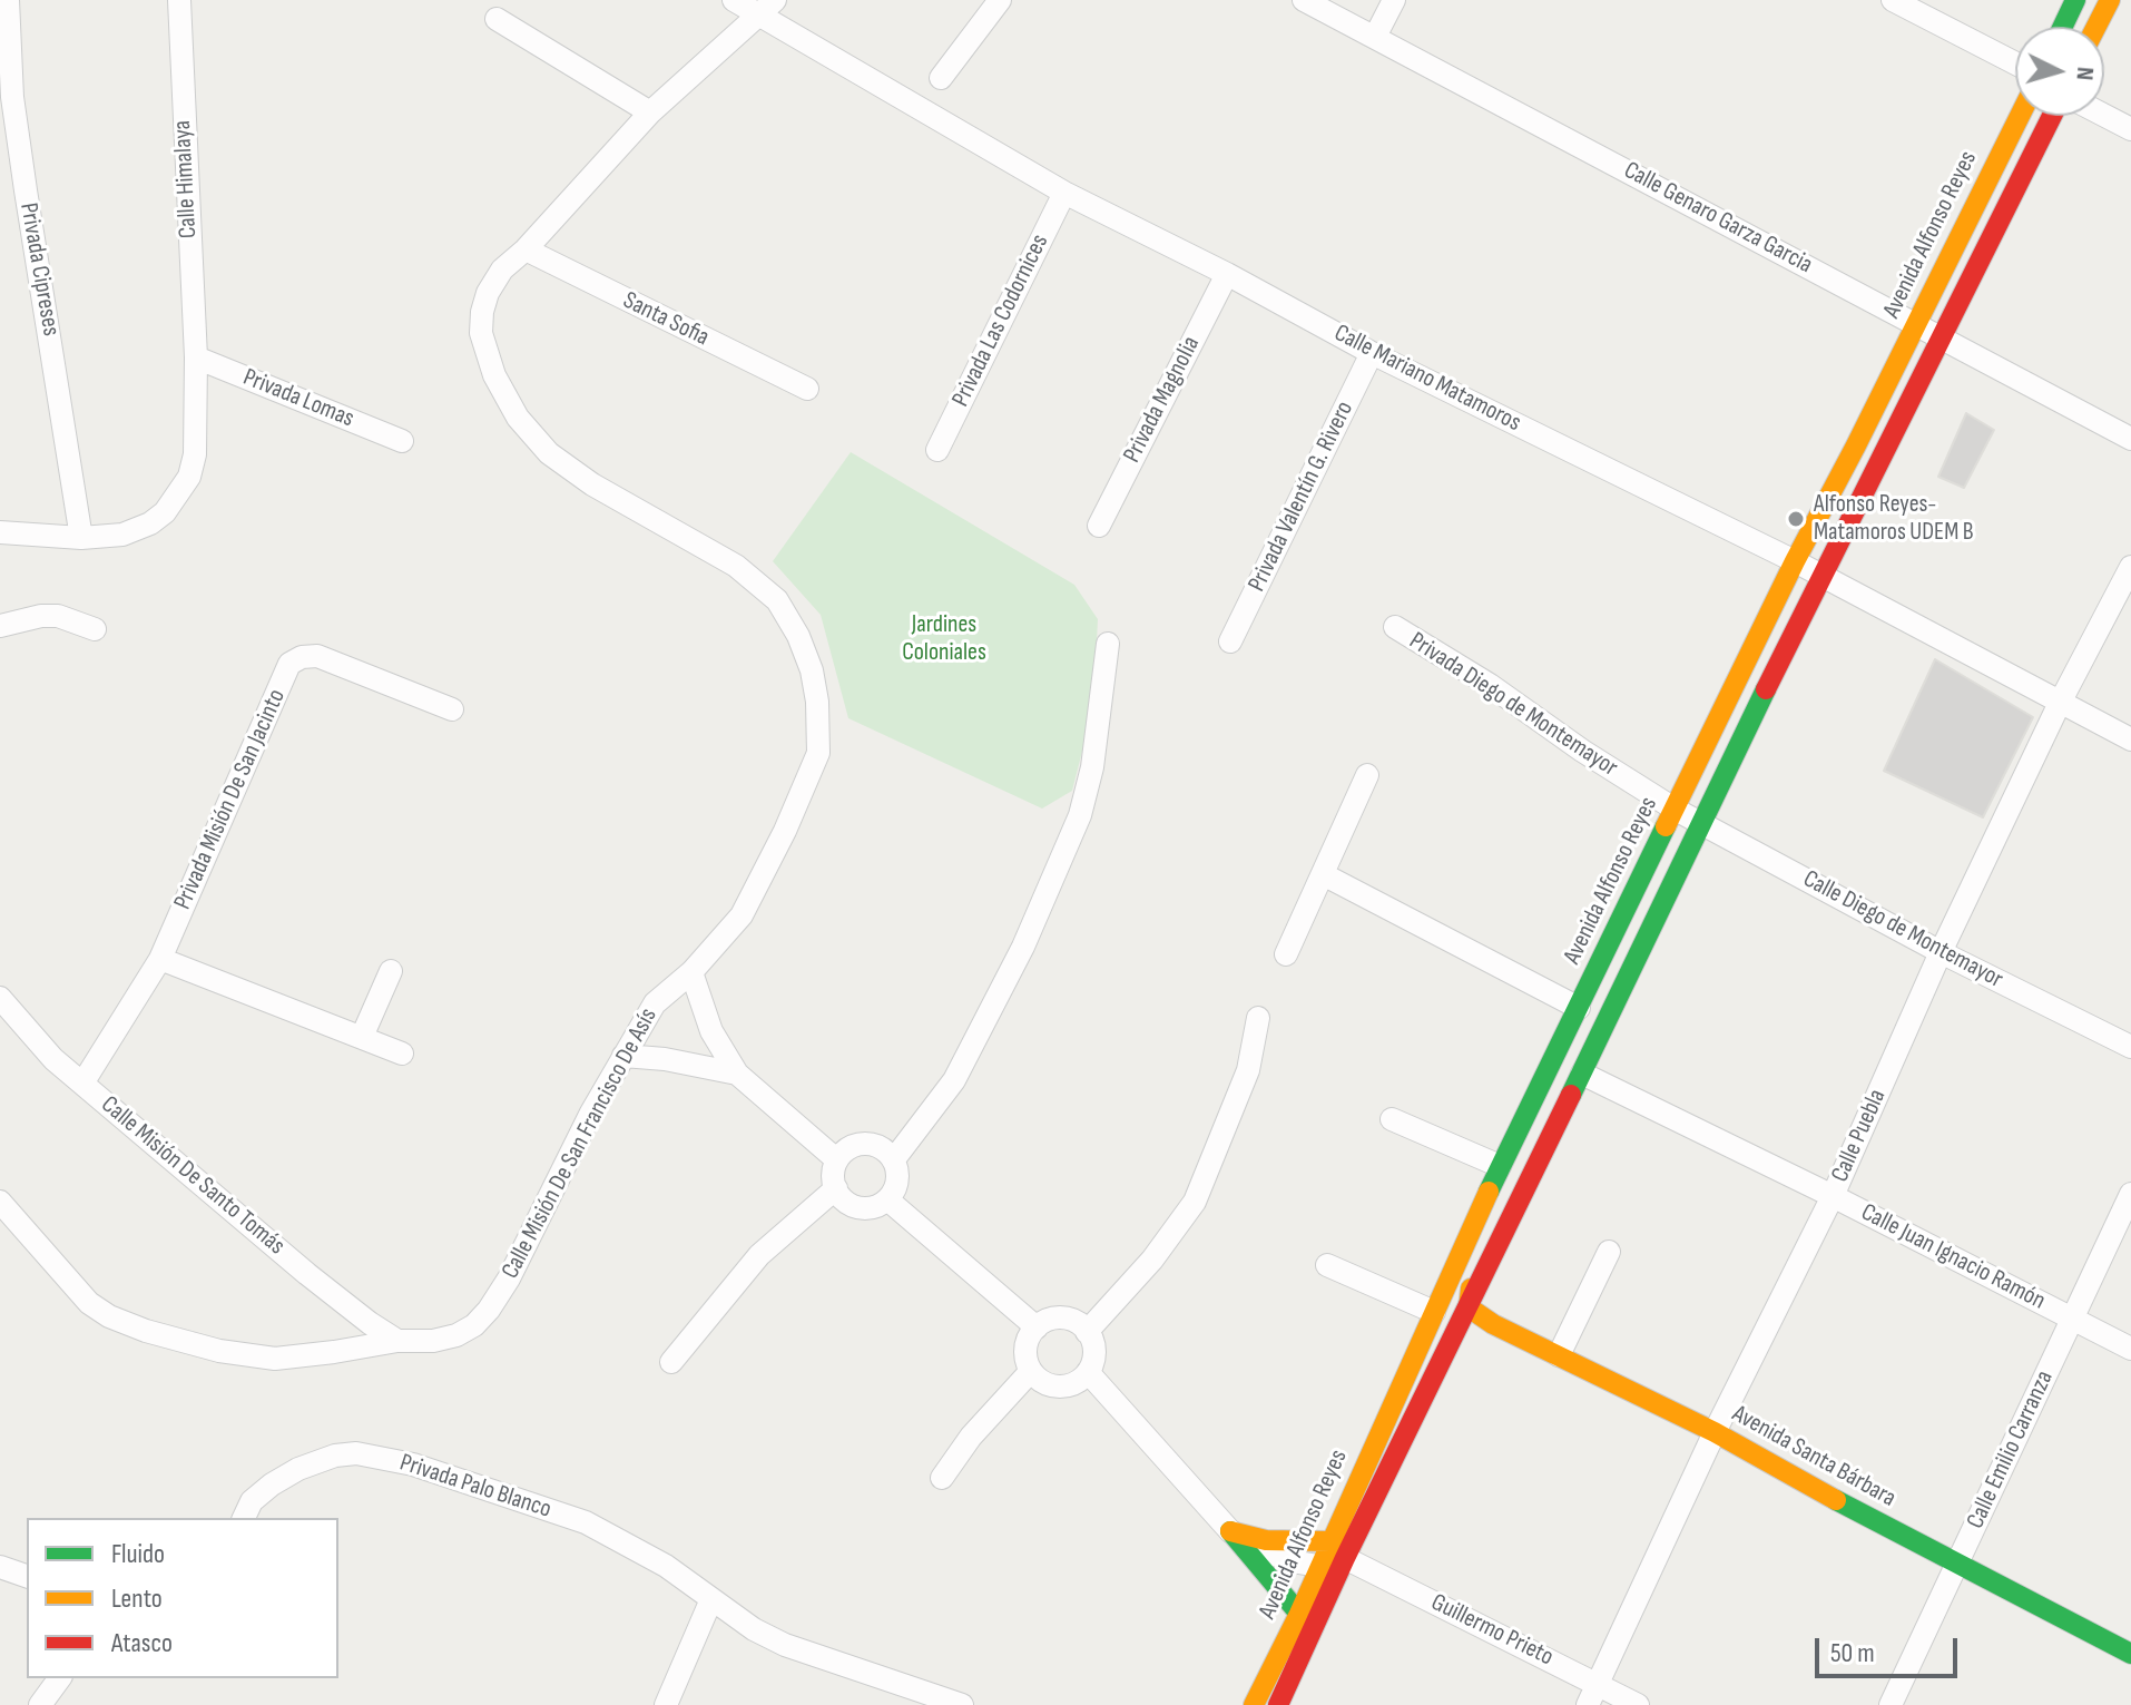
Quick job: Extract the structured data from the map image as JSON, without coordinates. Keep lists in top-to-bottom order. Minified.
{"streets":{"main road":["Avenida Alfonso Reyes","Avenida Santa Bárbara"],"street":["Calle Himalaya","Calle Genaro Garza Garcia","Privada Cipreses","Santa Sofia","Privada Las Codornices","Calle Mariano Matamoros","Privada Lomas","Privada Magnolia","Privada Valentín G. Rivero","Privada Diego de Montemayor","Privada Misión De San Jacinto","Calle Diego de Montemayor","Calle Puebla","Calle Misión De San Francisco De Asís","Calle Misión De Santo Tomás","Calle Juan Ignacio Ramón","Calle Emilio Carranza","Privada Palo Blanco","Guillermo Prieto"]},"crossings":[["Calle Himalaya","Privada Cipreses"],["Calle Himalaya","Privada Lomas"],["Calle Genaro Garza Garcia","Avenida Alfonso Reyes"],["Avenida Alfonso Reyes","Calle Mariano Matamoros"],["Avenida Alfonso Reyes","Privada Diego de Montemayor"],["Avenida Alfonso Reyes","Calle Diego de Montemayor"],["Avenida Alfonso Reyes","Calle Juan Ignacio Ramón"],["Avenida Alfonso Reyes","Avenida Santa Bárbara"],["Avenida Alfonso Reyes","Guillermo Prieto"],["Santa Sofia","Calle Misión De San Francisco De Asís"],["Privada Las Codornices","Calle Mariano Matamoros"],["Calle Mariano Matamoros","Privada Magnolia"],["Calle Mariano Matamoros","Privada Valentín G. Rivero"],["Calle Mariano Matamoros","Calle Puebla"],["Calle Mariano Matamoros","Calle Misión De San Francisco De Asís"],["Privada Diego de Montemayor","Calle Diego de Montemayor"],["Privada Misión De San Jacinto","Calle Misión De Santo Tomás"],["Calle Diego de Montemayor","Calle Puebla"],["Calle Puebla","Calle Juan Ignacio Ramón"],["Calle Puebla","Avenida Santa Bárbara"],["Calle Puebla","Guillermo Prieto"],["Calle Misión De San Francisco De Asís","Calle Misión De Santo Tomás"],["Calle Juan Ignacio Ramón","Calle Emilio Carranza"],["Calle Emilio Carranza","Avenida Santa Bárbara"]],"parks":["Jardines Coloniales"],"places":["Alfonso Reyes- Matamoros UDEM B"],"legend":["Fluido","Lento","Atasco"],"scale_bar":"50 m","north":"right"}
